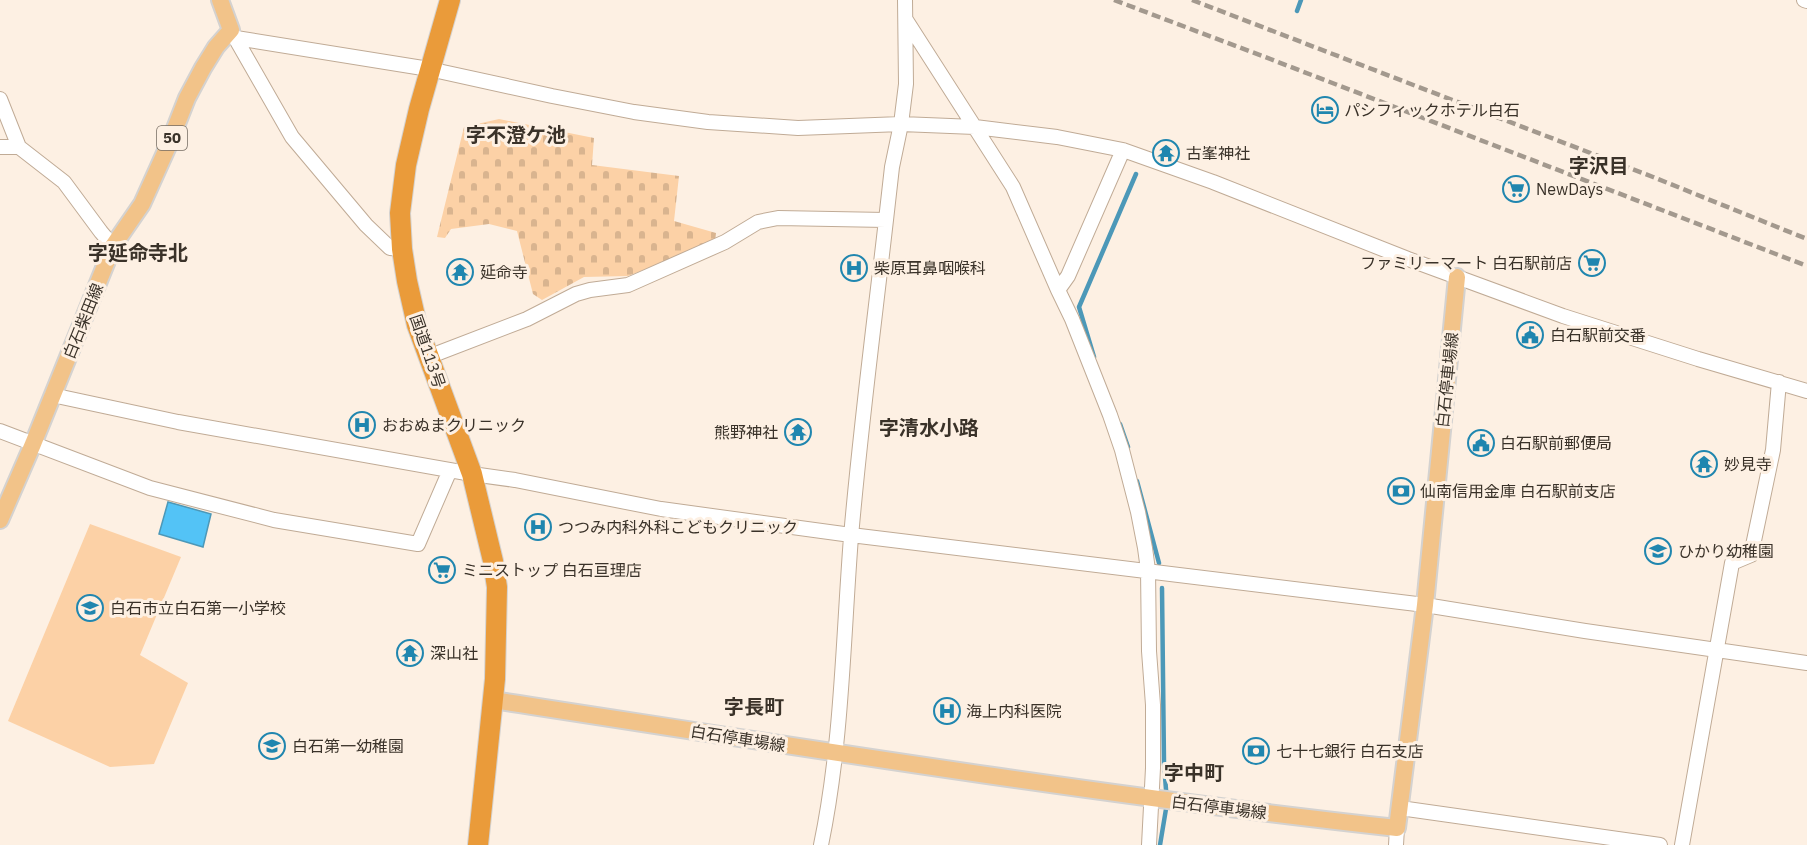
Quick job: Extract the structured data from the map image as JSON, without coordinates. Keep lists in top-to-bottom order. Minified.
{"streets":{"highway":["国道113号"],"main road":["50","白石柴田線","白石停車場線"]},"crossings":[["国道113号","白石停車場線"]],"districts":["字不澄ケ池","字沢目","字延命寺北","字清水小路","字長町","字中町"],"places":{"hotel":["パシフィックホテル白石"],"temple":["古峯神社","延命寺","熊野神社","妙見寺","深山社"],"supermarket":["NewDays","ファミリーマート 白石駅前店","ミニストップ 白石亘理店"],"hospital":["柴原耳鼻咽喉科","おおぬまクリニック","つつみ内科外科こどもクリニック","海上内科医院"],"public building":["白石駅前交番","白石駅前郵便局"],"bank":["仙南信用金庫 白石駅前支店","七十七銀行 白石支店"],"school or university":["ひかり幼稚園","白石市立白石第一小学校","白石第一幼稚園"]}}
